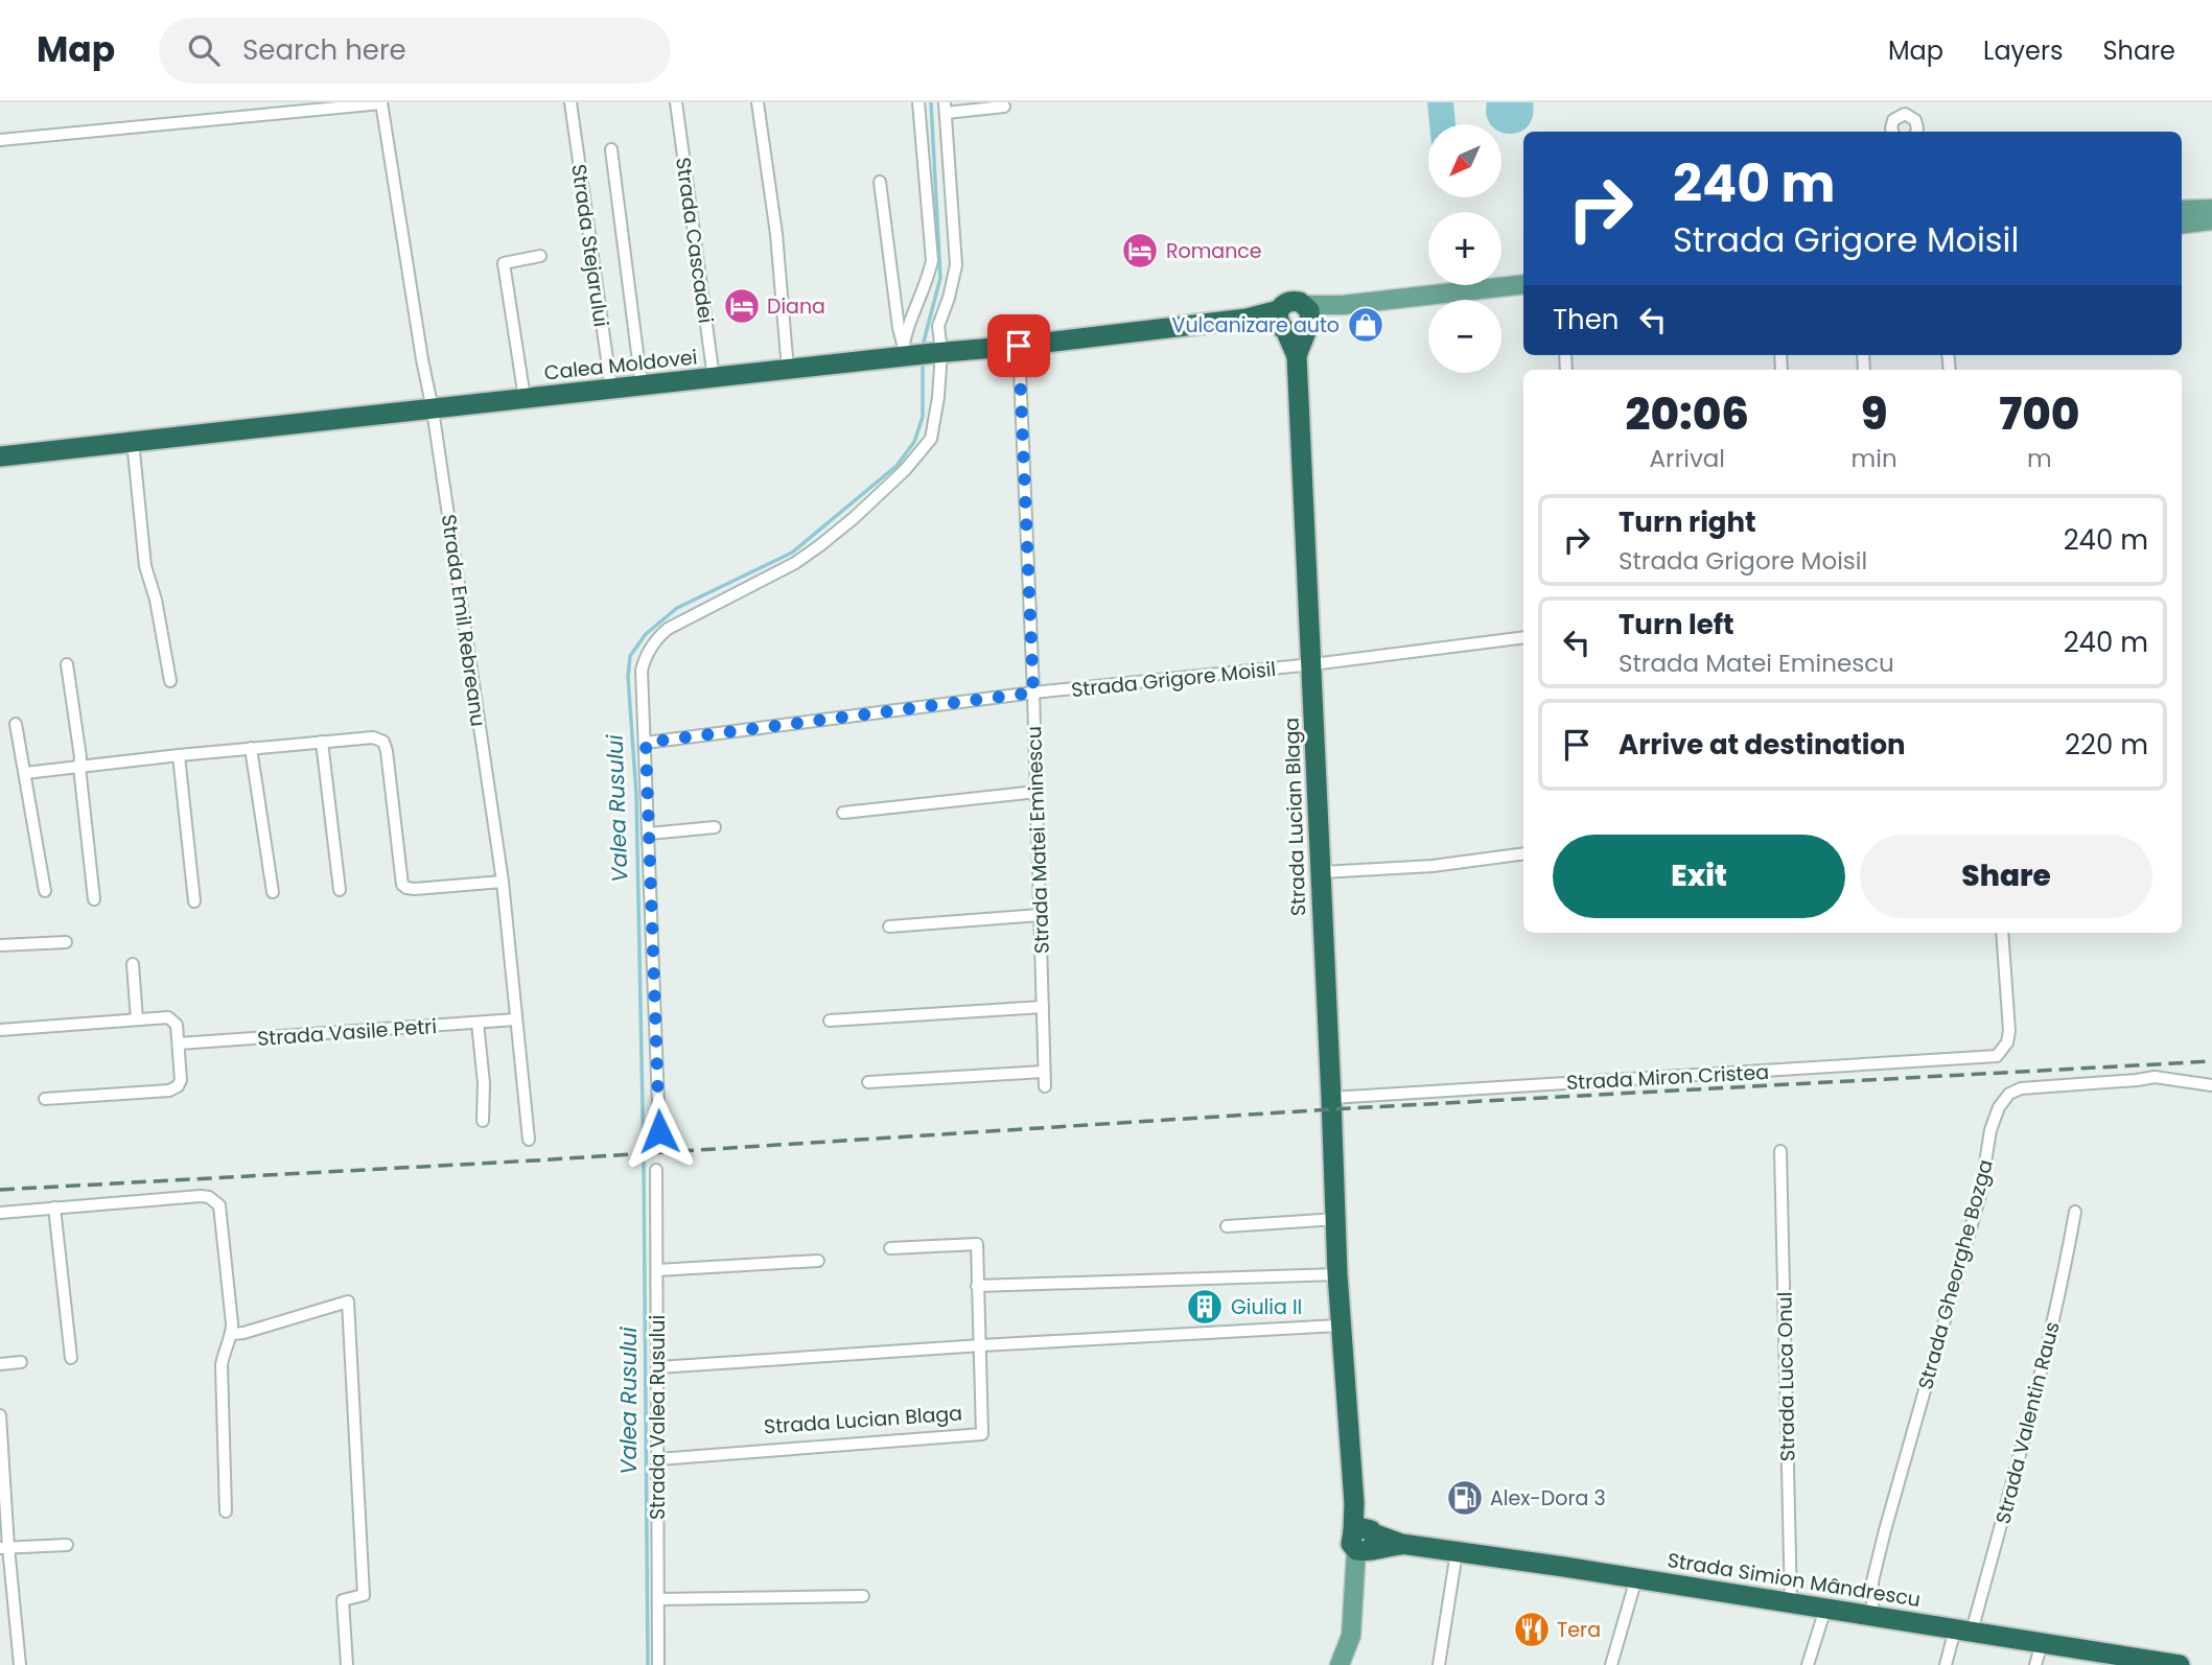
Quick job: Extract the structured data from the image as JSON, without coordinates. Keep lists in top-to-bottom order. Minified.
{"streets":{"highway":["Calea Moldovei","Strada Lucian Blaga","Strada Simion Mândrescu"],"street":["Strada Cascadei","Strada Stejarului","Strada Emil Rebreanu","Strada Grigore Moisil","Strada Matei Eminescu","Strada Vasile Petri","Strada Miron Cristea","Strada Gheorghe Bozga","Strada Luca Onul","Strada Valea Rusului","Strada Valentin Raus"]},"crossings":[["Strada Cascadei","Calea Moldovei"],["Strada Stejarului","Calea Moldovei"],["Calea Moldovei","Strada Emil Rebreanu"],["Calea Moldovei","Strada Lucian Blaga"],["Calea Moldovei","Strada Matei Eminescu"],["Strada Emil Rebreanu","Strada Vasile Petri"],["Strada Grigore Moisil","Strada Lucian Blaga"],["Strada Grigore Moisil","Strada Matei Eminescu"],["Strada Lucian Blaga","Strada Miron Cristea"],["Strada Lucian Blaga","Strada Valea Rusului"],["Strada Lucian Blaga","Strada Simion Mândrescu"],["Strada Gheorghe Bozga","Strada Simion Mândrescu"],["Strada Luca Onul","Strada Simion Mândrescu"],["Strada Valentin Raus","Strada Simion Mândrescu"]],"water":["Valea Rusului"],"places":{"hotel":["Romance","Diana"],"shop":["Vulcanizare auto"],"building":["Giulia II"],"fuel station":["Alex-Dora 3"],"restaurant":["Tera"]},"north":"bottom left","page":{"header":"Map","search":"Search here","nav":["Map","Layers","Share"],"map_buttons":["+","−"],"turn":["240 m","Strada Grigore Moisil"],"then":"Then","eta":["20:06","Arrival","9","min","700","m"],"list":[{"name":"Turn right","note":"Strada Grigore Moisil","value":"240 m"},{"name":"Turn left","note":"Strada Matei Eminescu","value":"240 m"},{"name":"Arrive at destination","value":"220 m"}],"buttons":["Exit","Share"]}}
